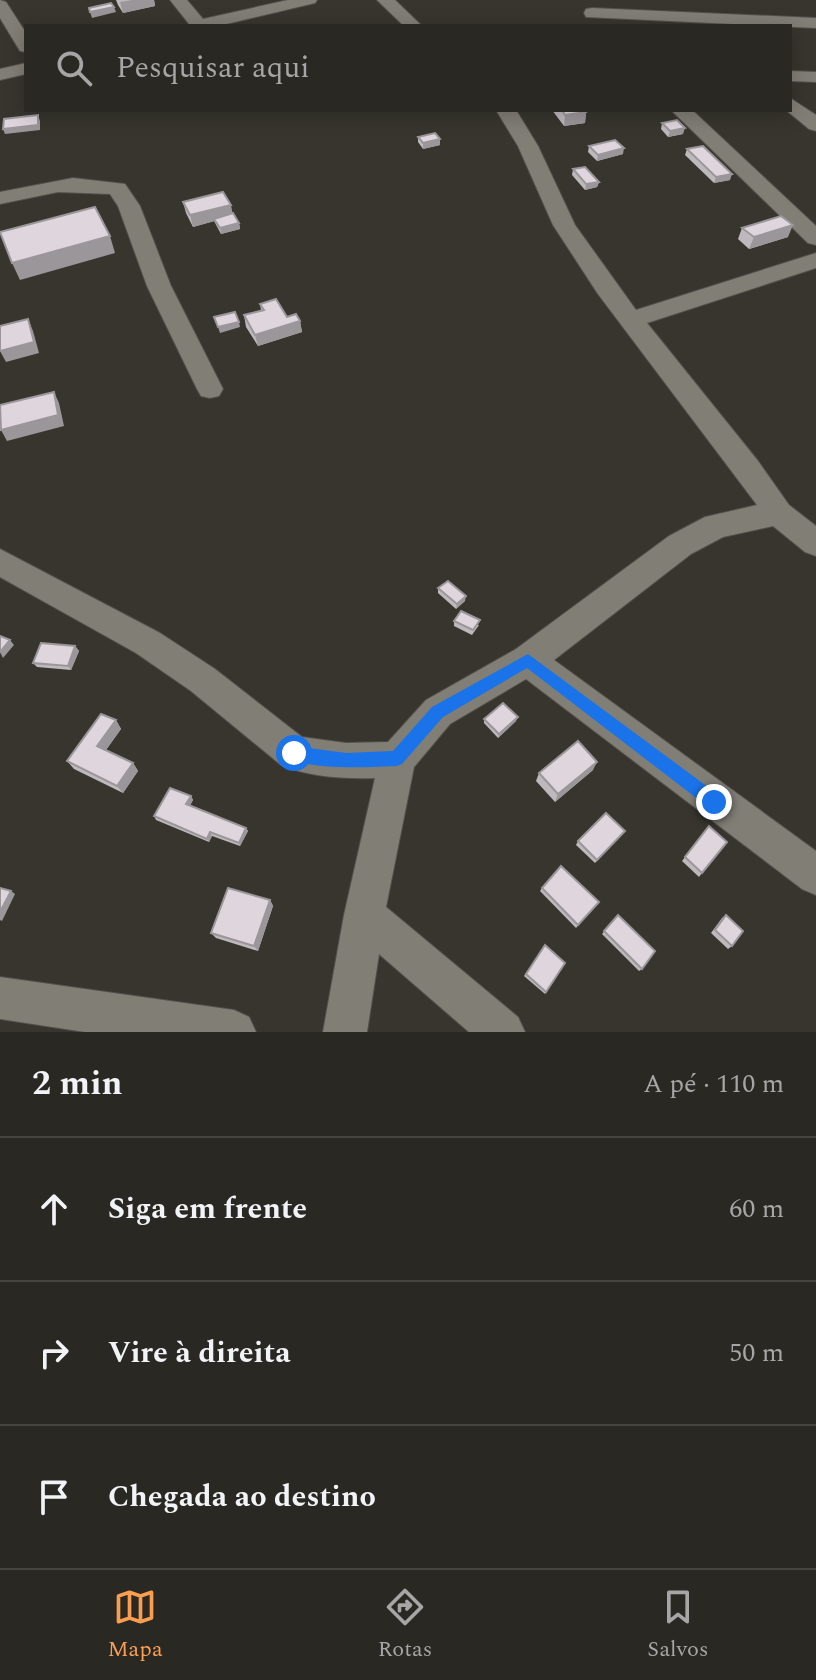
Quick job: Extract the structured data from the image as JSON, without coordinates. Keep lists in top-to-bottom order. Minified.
{"page":{"search":"Pesquisar aqui","heading":["2 min","A pé · 110 m"],"list":[["Siga em frente","60 m"],["Vire à direita","50 m"],"Chegada ao destino"],"nav":["Mapa","Rotas","Salvos"]}}
